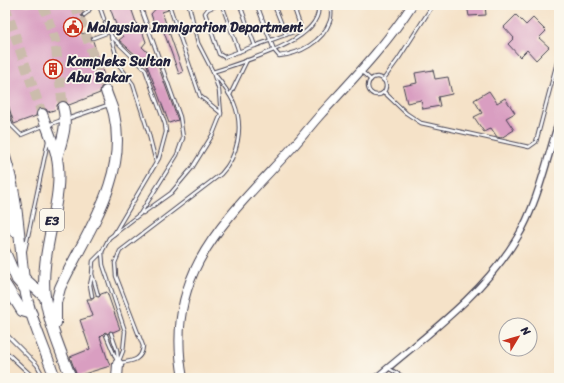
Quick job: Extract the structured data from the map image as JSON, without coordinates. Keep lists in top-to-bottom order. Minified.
{"streets":{"highway":["E3"]},"places":{"public building":["Malaysian Immigration Department"],"building":["Kompleks Sultan Abu Bakar"]},"north":"top right"}
